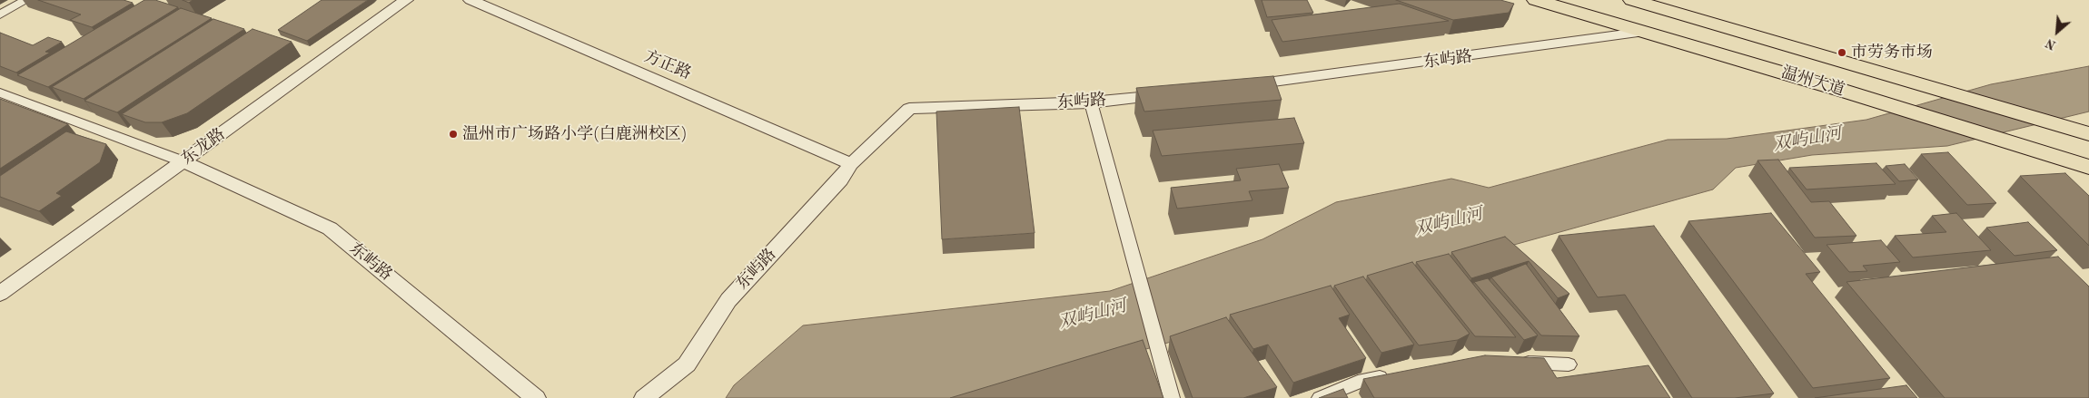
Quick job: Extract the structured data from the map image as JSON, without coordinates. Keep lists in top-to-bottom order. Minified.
{"streets":{"main road":["温州大道"],"street":["东屿路","方正路","东龙路"]},"crossings":[["东屿路","方正路"],["东屿路","温州大道"],["东屿路","东龙路"]],"water":["双屿山河"],"places":["市劳务市场","温州市广场路小学(白鹿洲校区)"],"north":"bottom left"}
